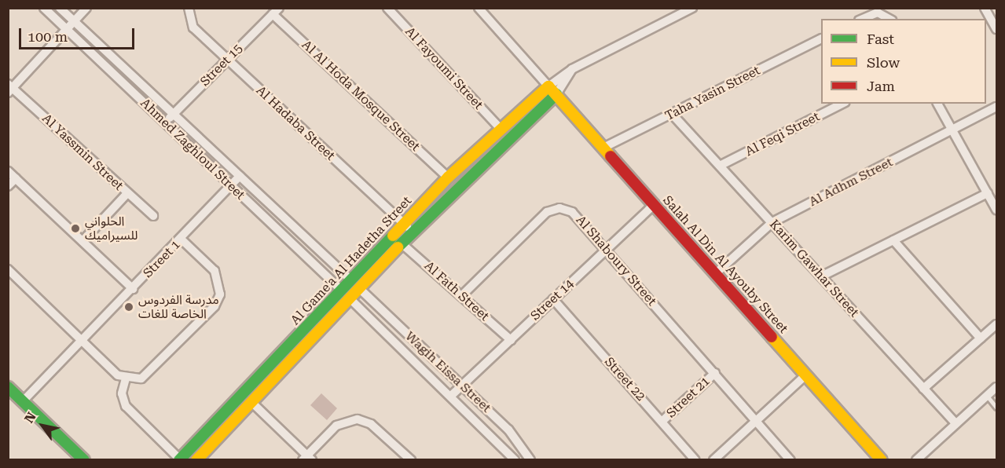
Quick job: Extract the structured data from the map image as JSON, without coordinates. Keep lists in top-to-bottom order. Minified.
{"streets":{"street":["Street 15","Al Fayoumi Street","Taha Yasin Street","Al Al Hoda Mosque Street","Al Hadaba Street","Al Feqi Street","Ahmed Zaghloul Street","Al Yassmin Street","Al Adhm Street","Street 1","Al Game'a Al Hadetha Street","Al Shaboury Street","Salah Al Din Al Ayouby Street","Karim Gawhar Street","Al Fath Street","Street 14","Wagih Eissa Street","Street 22","Street 21"]},"crossings":[["Street 15","Al Al Hoda Mosque Street"],["Street 15","Al Hadaba Street"],["Street 15","Ahmed Zaghloul Street"],["Al Fayoumi Street","Al Game'a Al Hadetha Street"],["Taha Yasin Street","Salah Al Din Al Ayouby Street"],["Taha Yasin Street","Karim Gawhar Street"],["Al Al Hoda Mosque Street","Al Game'a Al Hadetha Street"],["Al Hadaba Street","Al Game'a Al Hadetha Street"],["Al Feqi Street","Karim Gawhar Street"],["Ahmed Zaghloul Street","Street 1"],["Ahmed Zaghloul Street","Al Game'a Al Hadetha Street"],["Al Adhm Street","Salah Al Din Al Ayouby Street"],["Al Adhm Street","Karim Gawhar Street"],["Al Game'a Al Hadetha Street","Salah Al Din Al Ayouby Street"],["Al Game'a Al Hadetha Street","Al Fath Street"],["Al Game'a Al Hadetha Street","Wagih Eissa Street"],["Al Shaboury Street","Al Fath Street"],["Al Shaboury Street","Street 14"],["Al Shaboury Street","Street 21"],["Salah Al Din Al Ayouby Street","Street 14"],["Al Fath Street","Street 14"],["Street 14","Wagih Eissa Street"],["Street 14","Street 22"],["Street 22","Street 21"]],"places":["الحلواني للسيراميك","مدرسة الفردوس الخاصة للغات"],"legend":["Fast","Slow","Jam"],"scale_bar":"100 m","north":"top left"}
